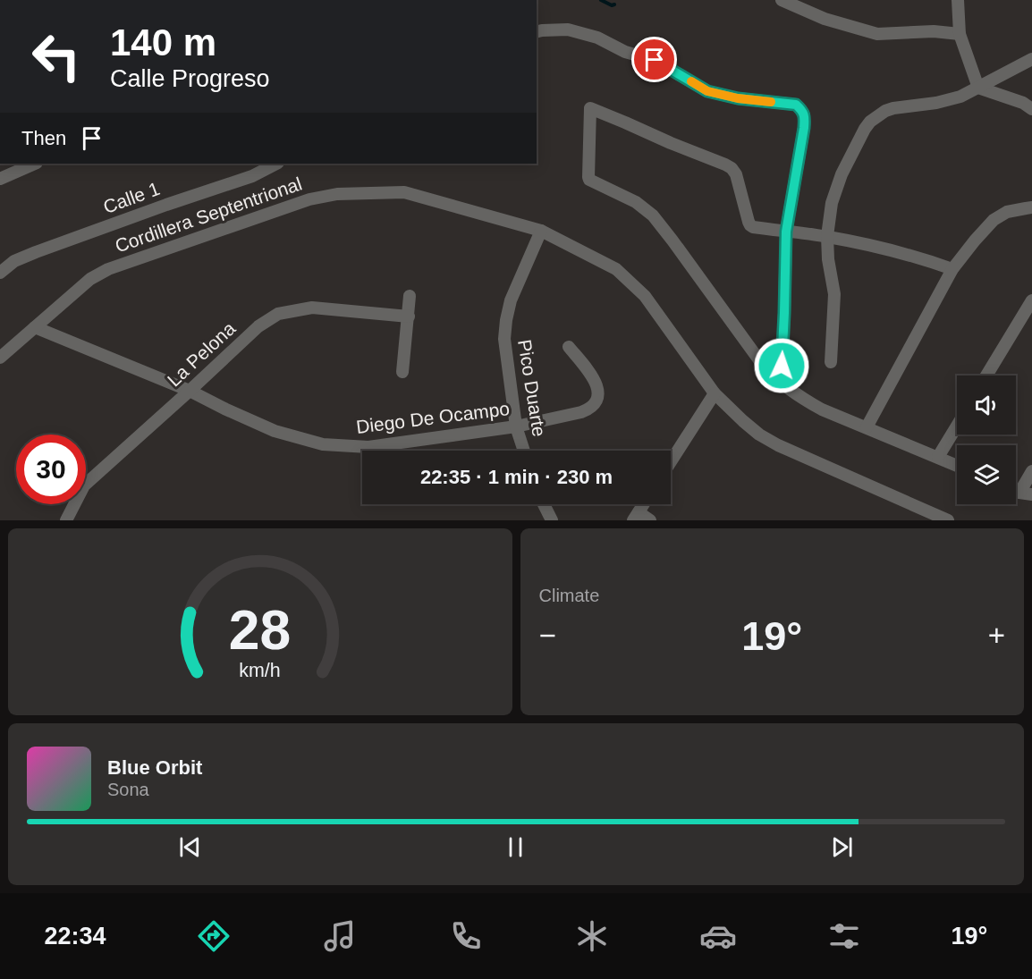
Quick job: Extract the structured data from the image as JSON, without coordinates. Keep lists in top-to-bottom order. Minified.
{"streets":{"street":["Calle 1","Cordillera Septentrional","La Pelona","Pico Duarte","Diego De Ocampo"]},"crossings":[["Cordillera Septentrional","Pico Duarte"],["Cordillera Septentrional","Diego De Ocampo"],["La Pelona","Diego De Ocampo"],["Pico Duarte","Diego De Ocampo"]],"page":{"turn":["140 m","Calle Progreso"],"then":"Then","limit":"30","trip":"22:35 · 1 min · 230 m","tile":"Climate","heat":["−","19°","+"],"song":["Blue Orbit","Sona"],"tabs":["22:34","19°"],"gauge":["28","km/h"]}}
